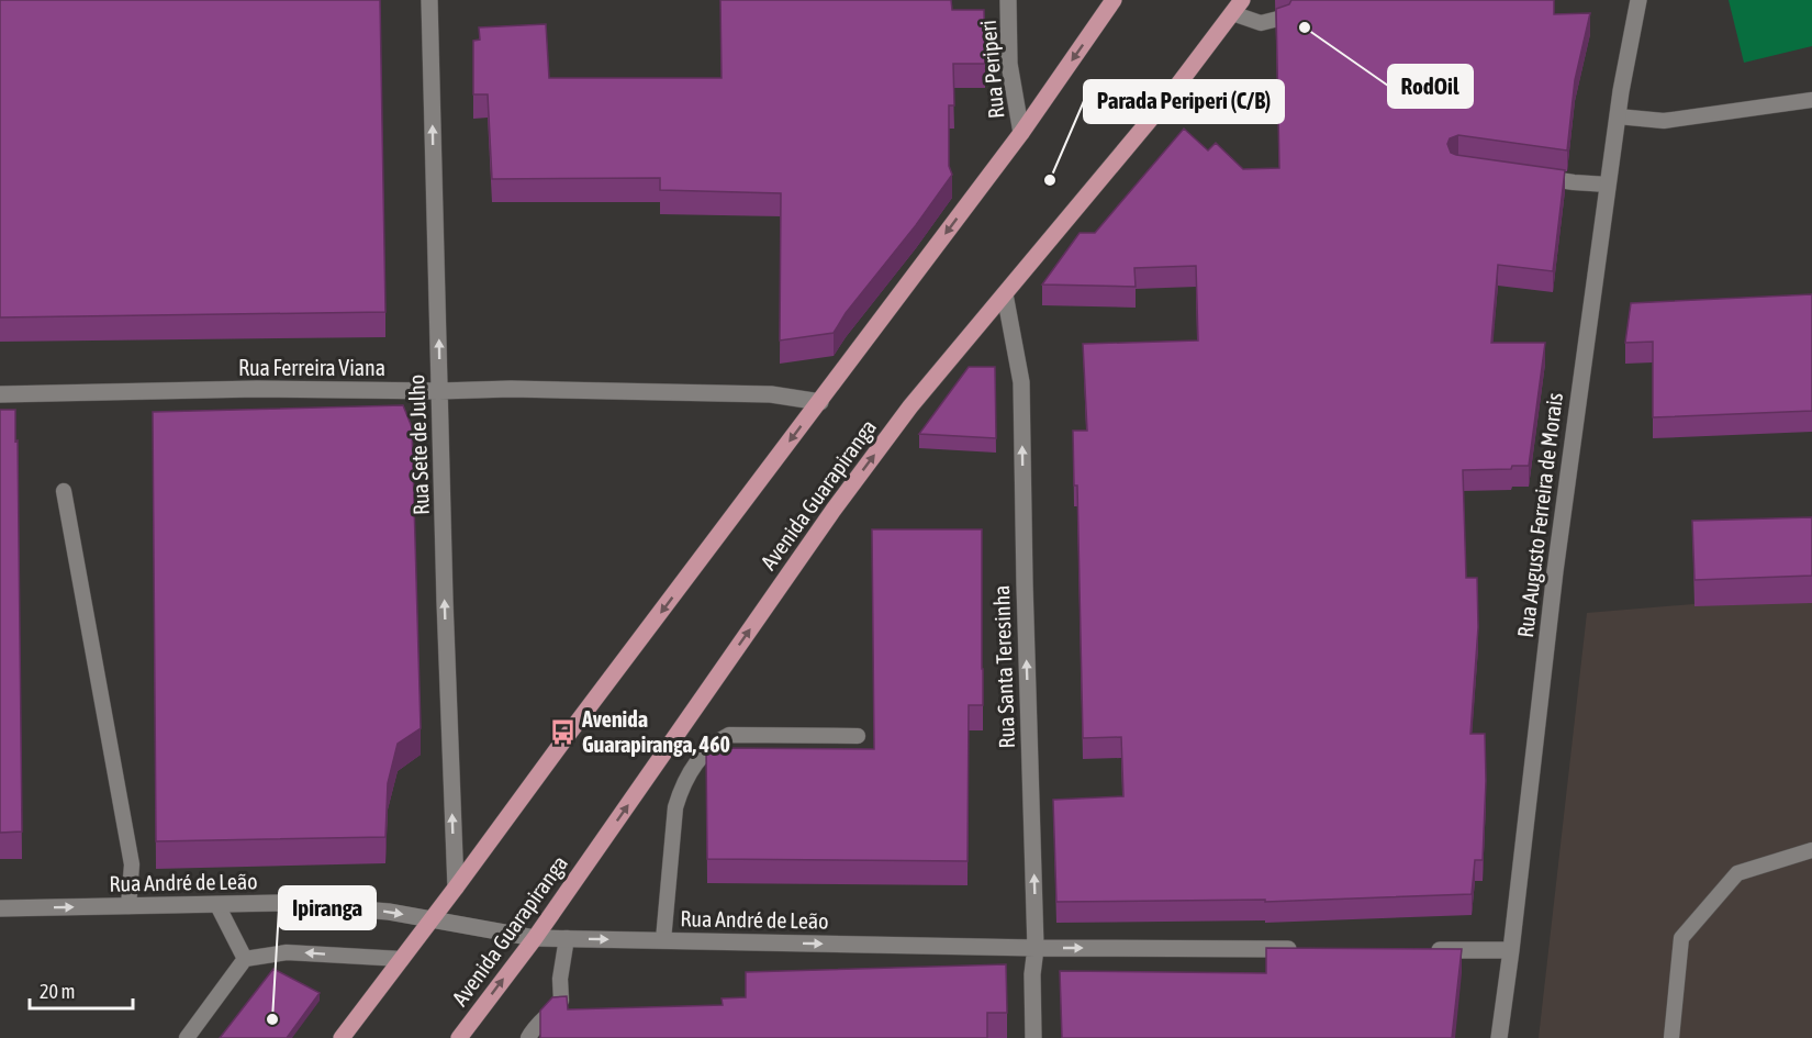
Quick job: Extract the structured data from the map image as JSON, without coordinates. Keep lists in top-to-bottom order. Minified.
{"streets":{"main road":["Avenida Guarapiranga"],"street":["Rua Periperi","Rua Ferreira Viana","Rua Sete de Julho","Rua Augusto Ferreira de Morais","Rua Santa Teresinha","Rua André de Leão"]},"crossings":[["Rua Ferreira Viana","Rua Sete de Julho"],["Avenida Guarapiranga","Rua Santa Teresinha"],["Avenida Guarapiranga","Rua André de Leão"],["Rua Santa Teresinha","Rua André de Leão"]],"one_way":["Rua Sete de Julho","Rua Santa Teresinha","Rua André de Leão"],"places":{"other":["RodOil","Parada Periperi (C/B)","Ipiranga"],"bus stop":["Avenida Guarapiranga, 460"]},"scale_bar":"20 m"}
